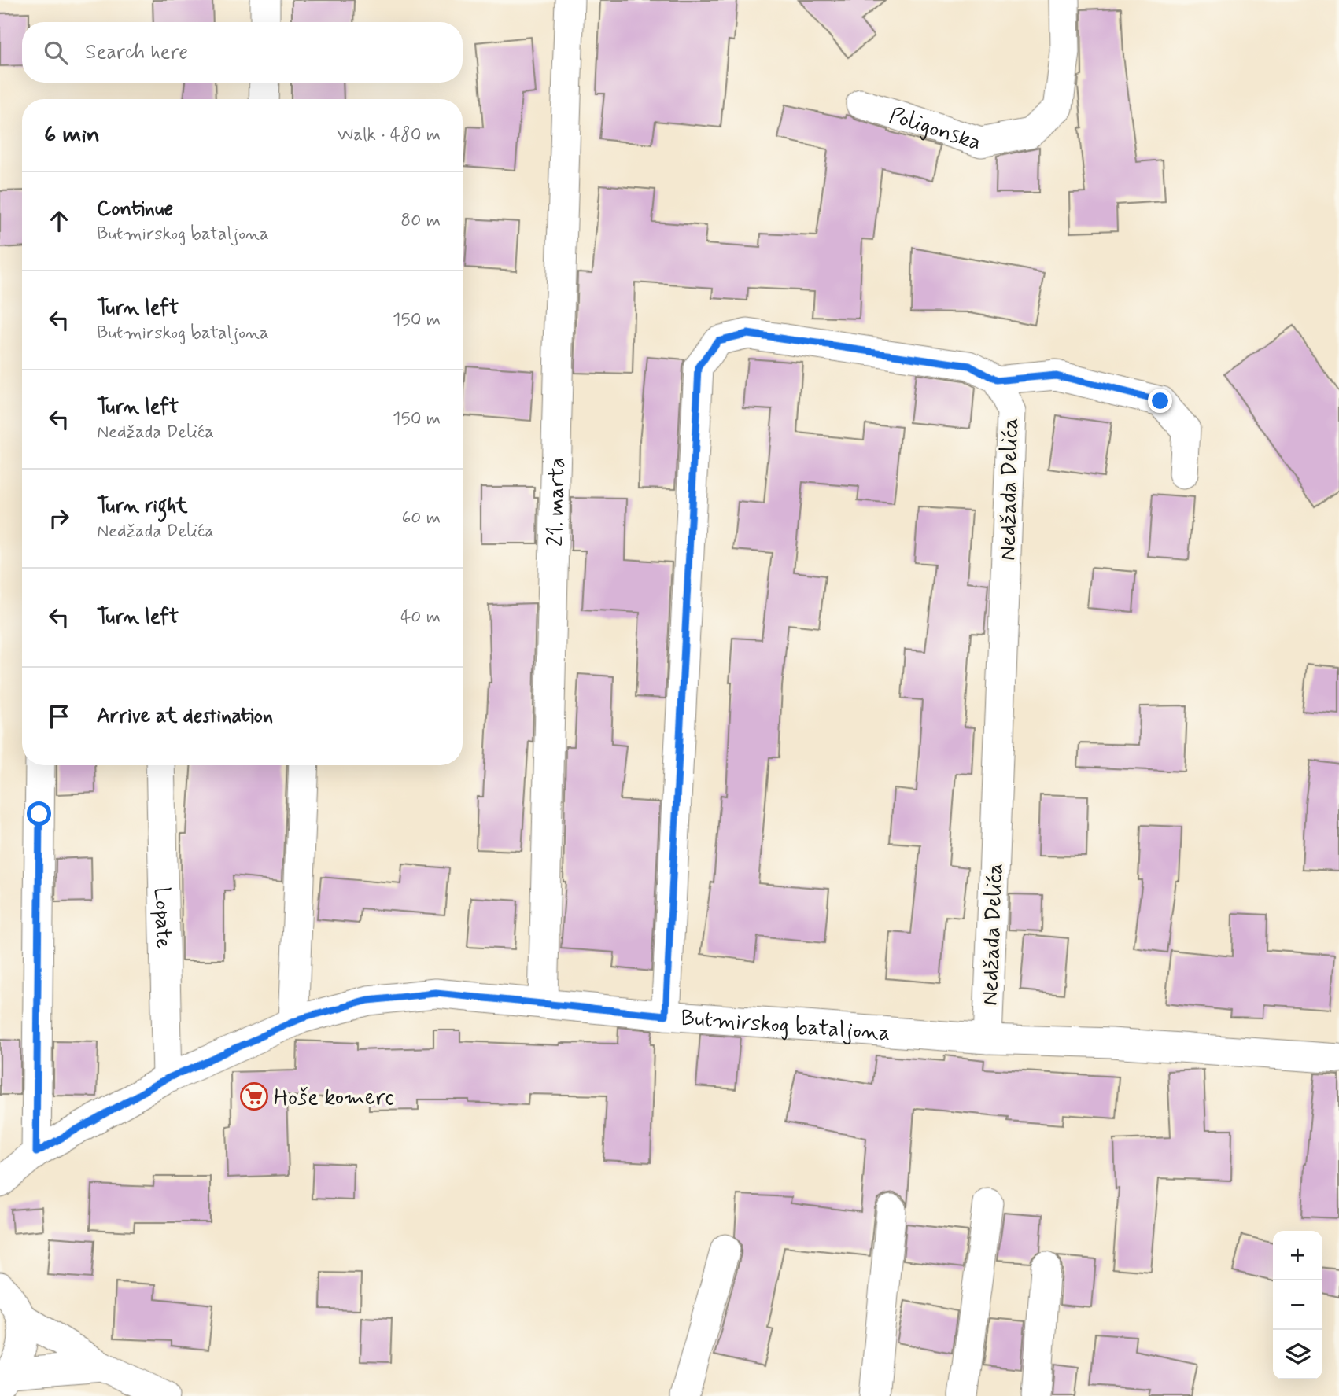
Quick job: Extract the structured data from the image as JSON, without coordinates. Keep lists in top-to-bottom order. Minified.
{"streets":{"street":["Poligonska","Nedžada Delića","21. marta","Lopate","Butmirskog bataljona"]},"crossings":[["Nedžada Delića","Butmirskog bataljona"],["21. marta","Butmirskog bataljona"],["Lopate","Butmirskog bataljona"]],"places":{"supermarket":["Hoše komerc"]},"page":{"search":"Search here","heading":["6 min","Walk · 480 m"],"list":[["Continue","Butmirskog bataljona","80 m"],["Turn left","Butmirskog bataljona","150 m"],["Turn left","Nedžada Delića","150 m"],["Turn right","Nedžada Delića","60 m"],["Turn left","40 m"],"Arrive at destination"],"map_buttons":["+","−"]}}
